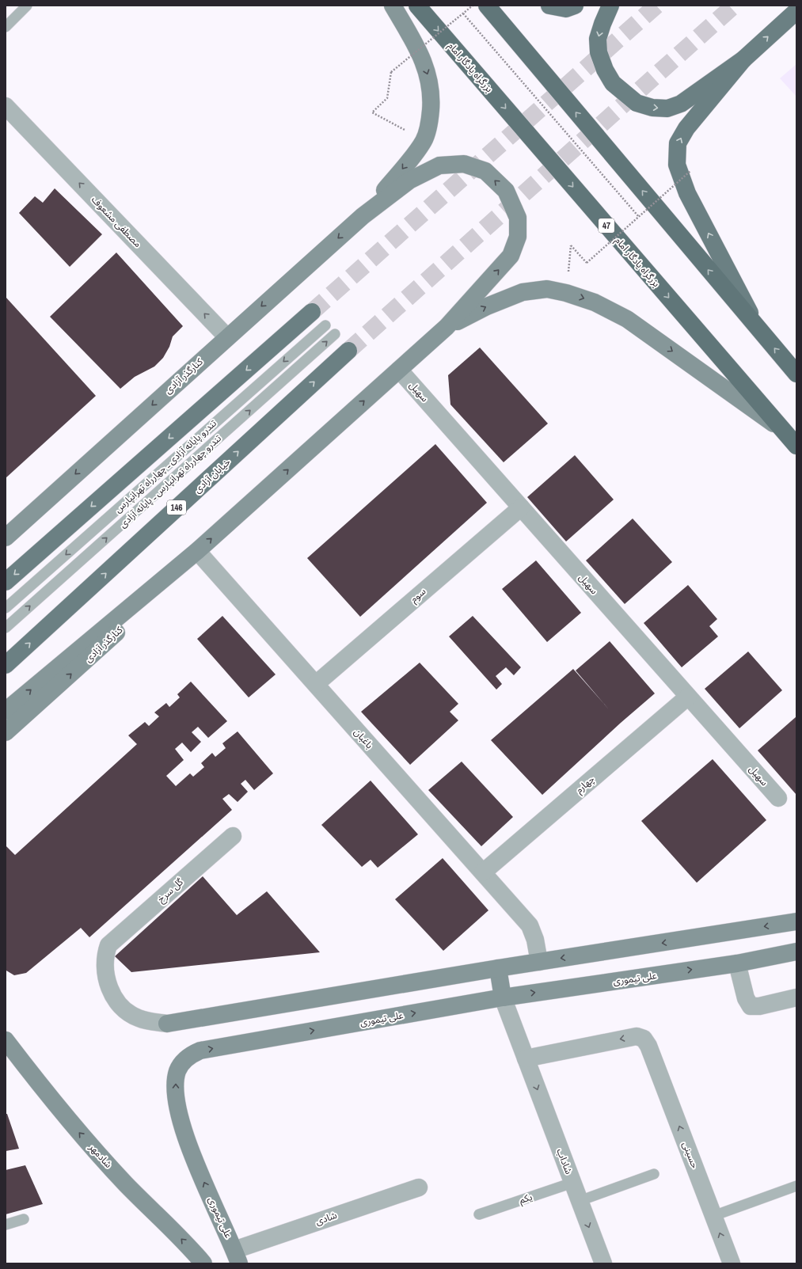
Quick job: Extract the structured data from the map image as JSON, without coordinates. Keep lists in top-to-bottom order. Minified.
{"streets":{"highway":["بزرگراه یادگار امام","47"],"main road":["کنارگذر آزادی","خیابان آزادی","146","علی تیموری","شادمهر"],"street":["مصطفی مشعوف","سهیل","سوم","باغبان","چهارم","گل سرخ","حسینی","شاداب","شادی"],"lane":["تندرو پایانه آزادی ـ چهارراه تهرانپارس","تندرو چهارراه تهرانپارس ـ پایانه آزادی","یکم"]},"crossings":[["مصطفی مشعوف","کنارگذر آزادی"],["کنارگذر آزادی","سهیل"],["کنارگذر آزادی","باغبان"],["سهیل","سوم"],["سهیل","چهارم"],["سوم","باغبان"],["باغبان","چهارم"],["علی تیموری","شاداب"],["علی تیموری","شادی"],["حسینی","شاداب"],["شاداب","یکم"]],"one_way":["مصطفی مشعوف","تندرو پایانه آزادی ـ چهارراه تهرانپارس","تندرو چهارراه تهرانپارس ـ پایانه آزادی","حسینی","شادمهر","شاداب"]}
